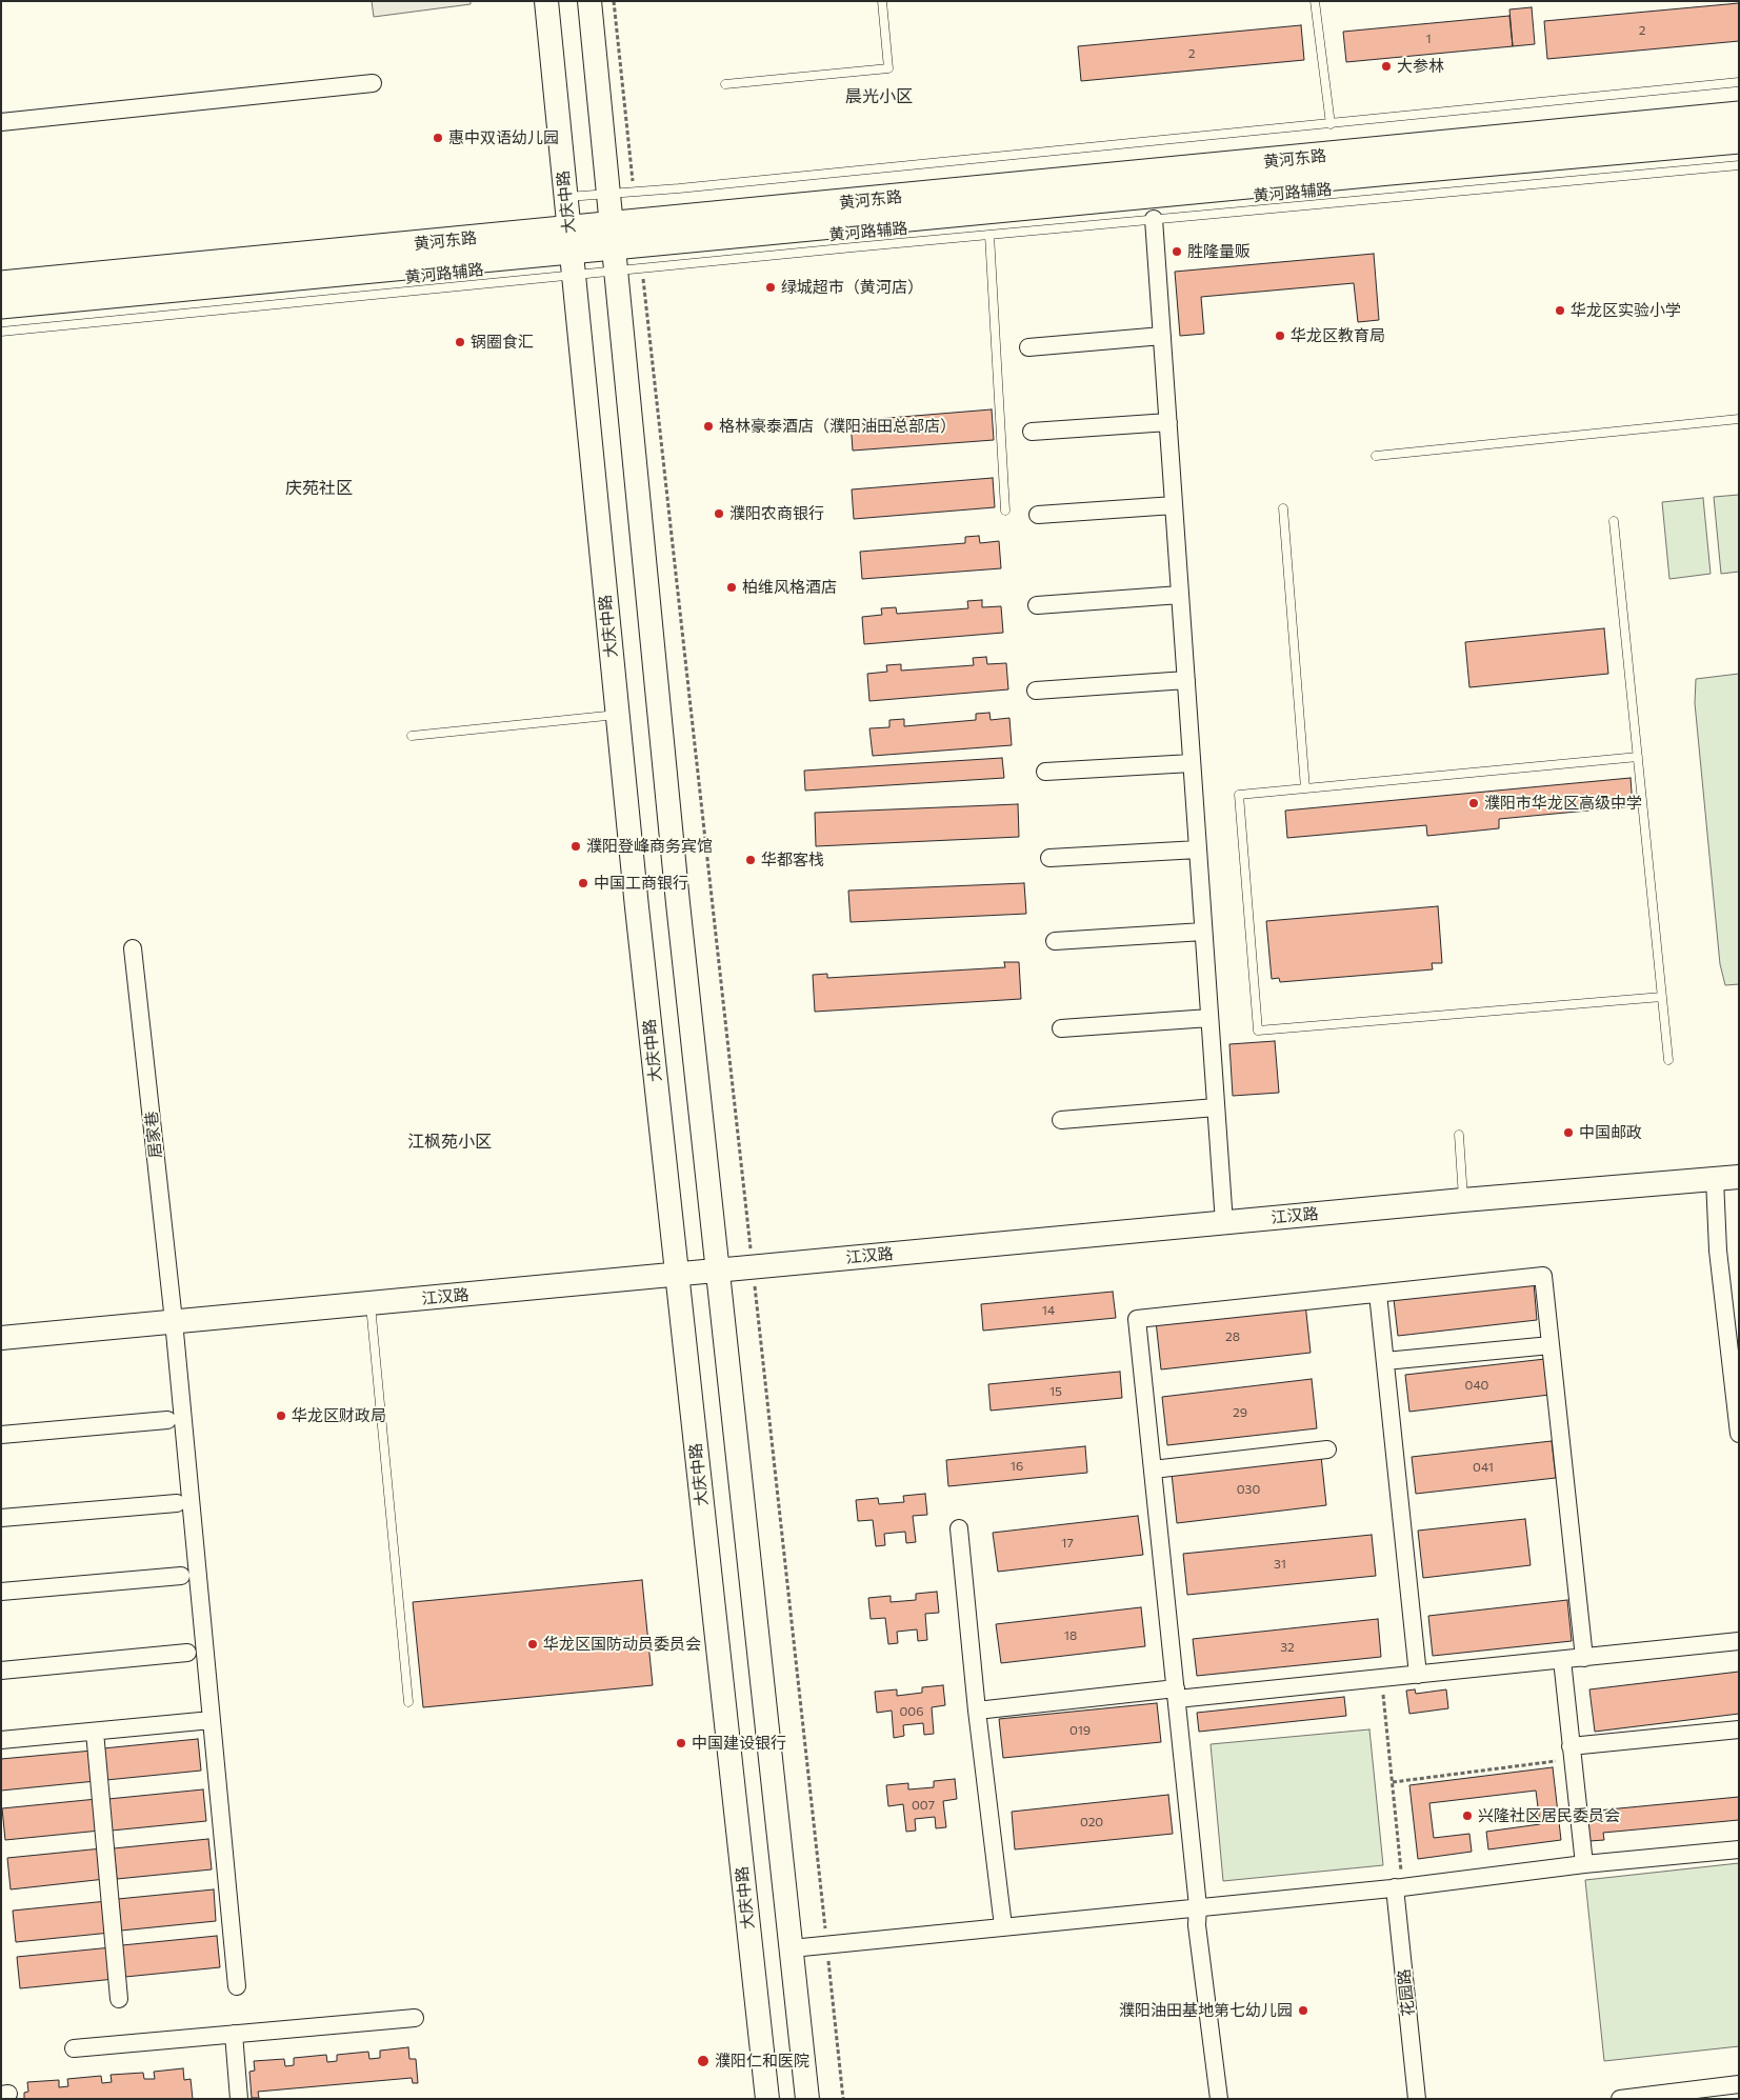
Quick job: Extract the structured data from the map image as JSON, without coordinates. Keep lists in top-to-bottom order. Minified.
{"streets":{"main road":["黄河东路","大庆中路","江汉路"],"street":["居家巷","花园路"],"lane":["黄河路辅路"]},"crossings":[["黄河东路","黄河路辅路"],["黄河东路","大庆中路"],["黄河路辅路","大庆中路"],["大庆中路","江汉路"],["居家巷","江汉路"]],"districts":["晨光小区","庆苑社区","江枫苑小区"],"places":["大参林","惠中双语幼儿园","胜隆量贩","绿城超市（黄河店）","华龙区实验小学","华龙区教育局","锅圈食汇","格林豪泰酒店（濮阳油田总部店）","濮阳农商银行","柏维风格酒店","濮阳市华龙区高级中学","濮阳登峰商务宾馆","华都客栈","中国工商银行","中国邮政","华龙区财政局","华龙区国防动员委员会","中国建设银行","兴隆社区居民委员会","濮阳油田基地第七幼儿园","濮阳仁和医院"],"house_numbers":["2","1","2","14","28","040","15","29","16","041","030","17","31","18","32","006","019","007","020"]}
